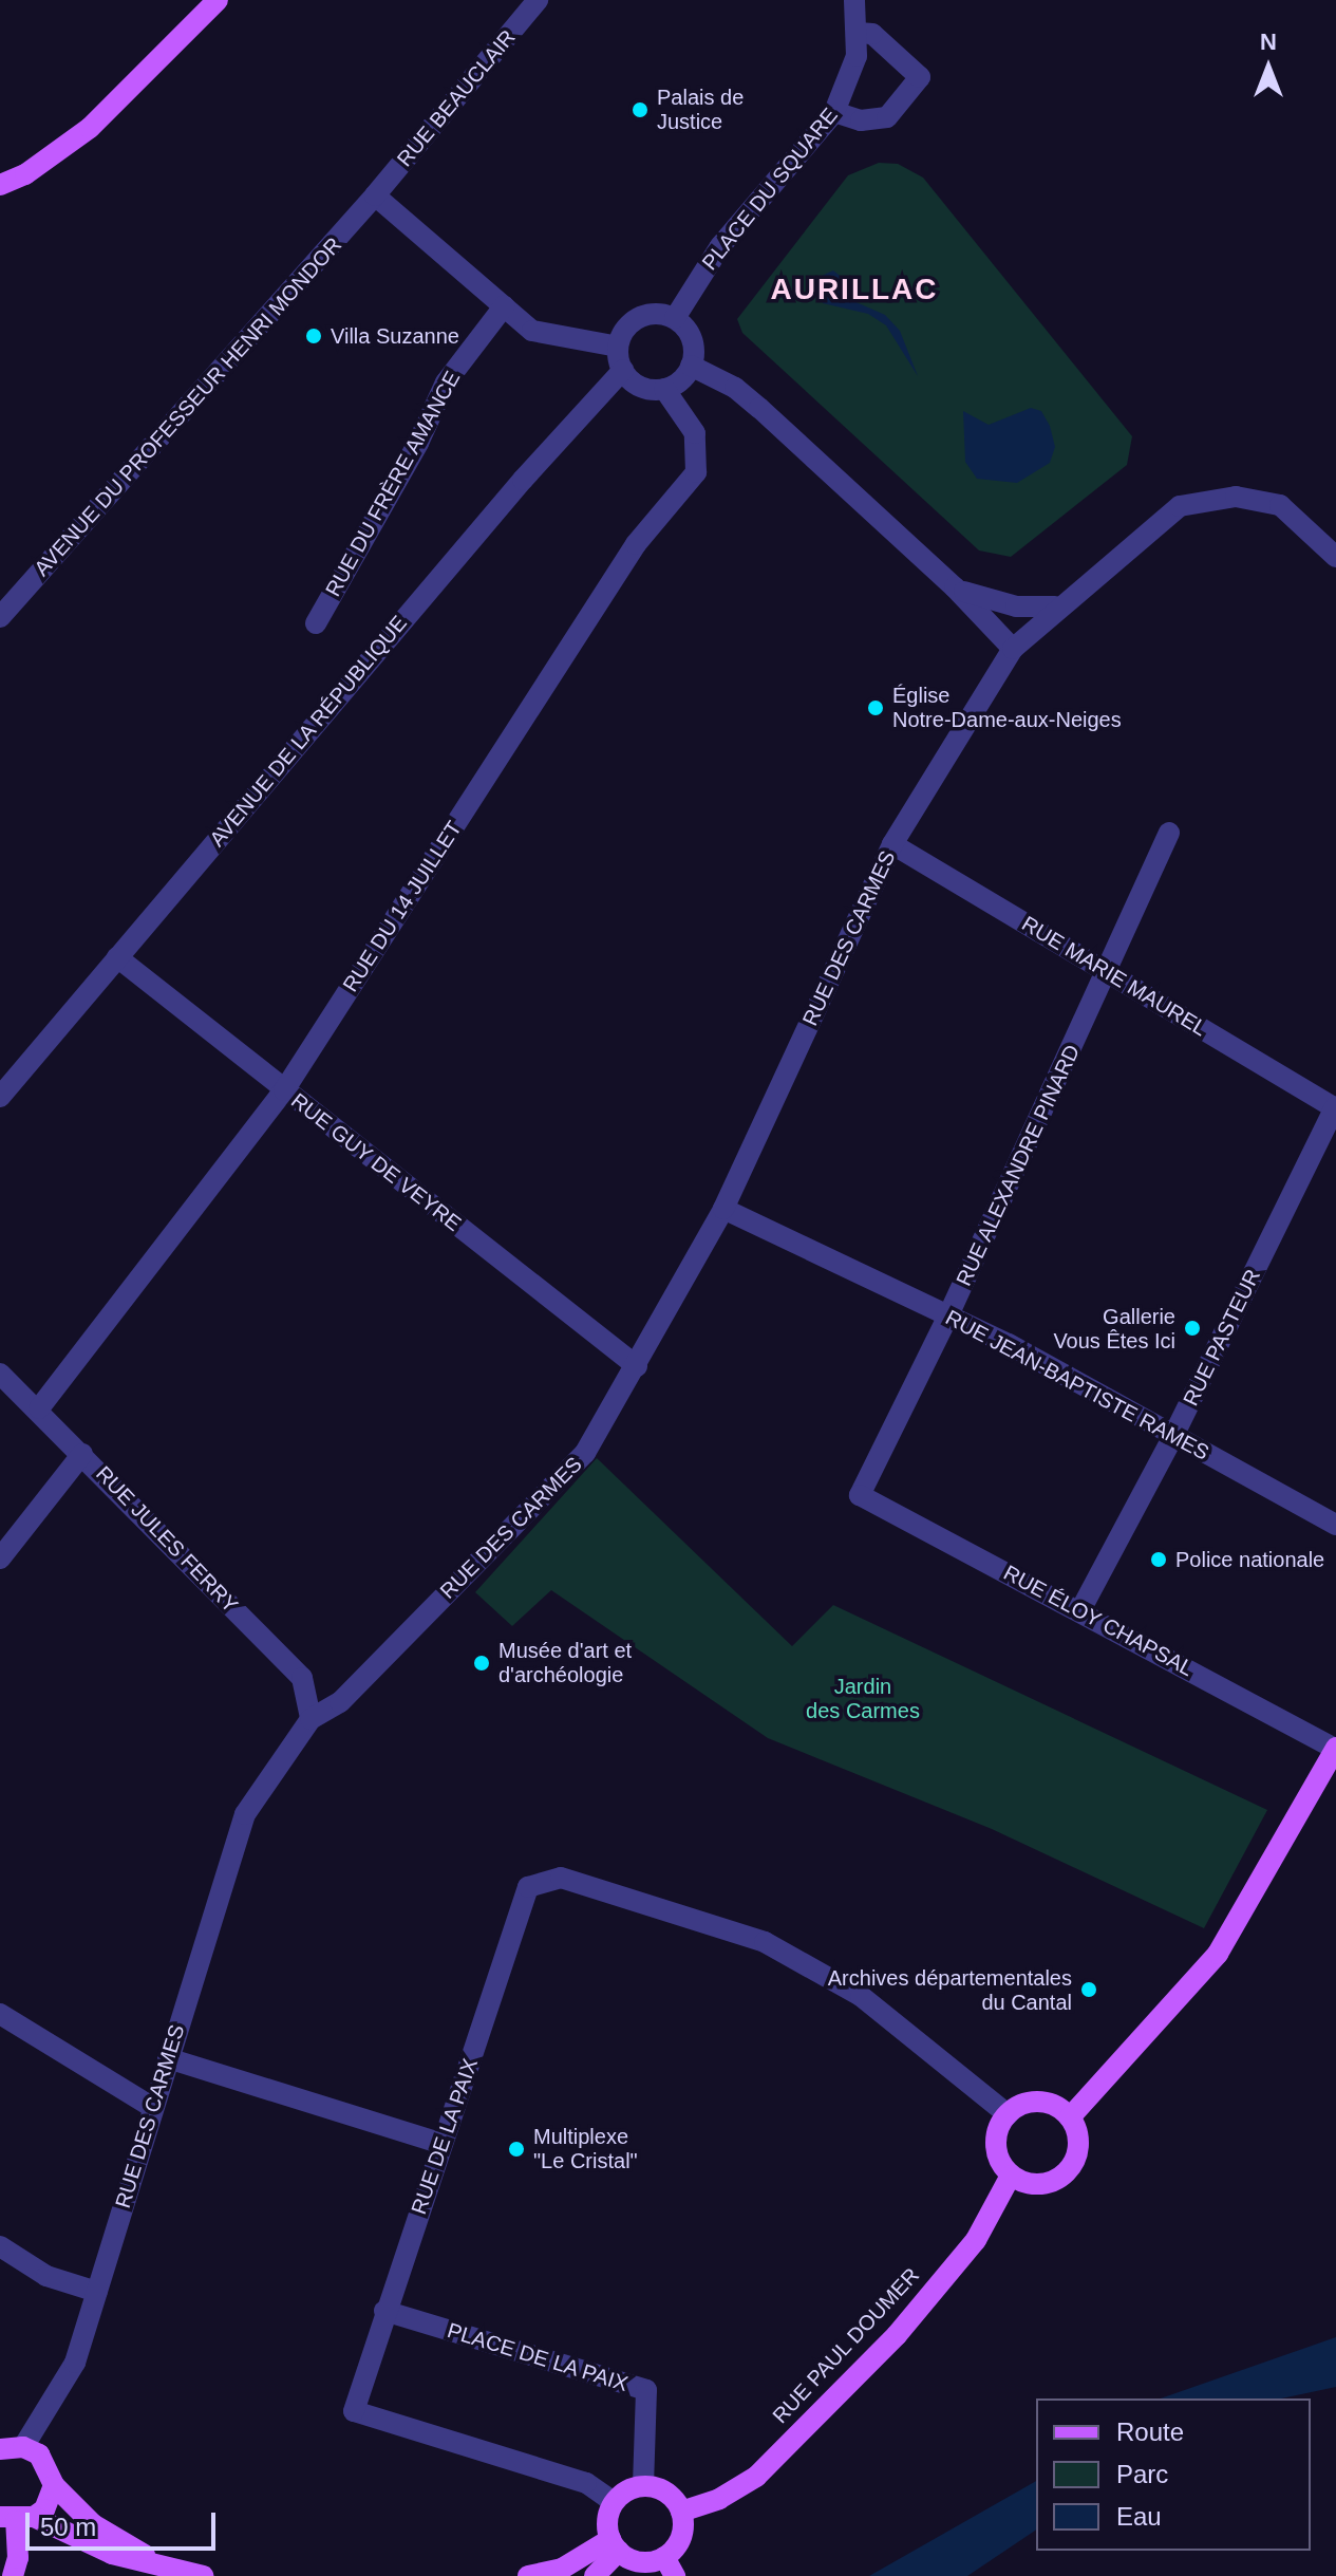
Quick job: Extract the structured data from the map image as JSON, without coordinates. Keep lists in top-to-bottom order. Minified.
{"streets":{"main road":["RUE PAUL DOUMER"],"street":["RUE BEAUCLAIR","PLACE DU SQUARE","AVENUE DU PROFESSEUR HENRI MONDOR","RUE DU FRÈRE AMANCE","AVENUE DE LA RÉPUBLIQUE","RUE DU 14 JUILLET","RUE DES CARMES","RUE MARIE MAUREL","RUE GUY DE VEYRE","RUE ALEXANDRE PINARD","RUE PASTEUR","RUE JEAN-BAPTISTE RAMES","RUE JULES FERRY","RUE ÉLOY CHAPSAL","RUE DE LA PAIX","PLACE DE LA PAIX"]},"crossings":[["RUE BEAUCLAIR","AVENUE DU PROFESSEUR HENRI MONDOR"],["PLACE DU SQUARE","AVENUE DE LA RÉPUBLIQUE"],["PLACE DU SQUARE","RUE DU 14 JUILLET"],["AVENUE DE LA RÉPUBLIQUE","RUE DU 14 JUILLET"],["AVENUE DE LA RÉPUBLIQUE","RUE GUY DE VEYRE"],["RUE DU 14 JUILLET","RUE GUY DE VEYRE"],["RUE DU 14 JUILLET","RUE JULES FERRY"],["RUE DES CARMES","RUE MARIE MAUREL"],["RUE DES CARMES","RUE GUY DE VEYRE"],["RUE DES CARMES","RUE JEAN-BAPTISTE RAMES"],["RUE DES CARMES","RUE JULES FERRY"],["RUE MARIE MAUREL","RUE ALEXANDRE PINARD"],["RUE MARIE MAUREL","RUE PASTEUR"],["RUE ALEXANDRE PINARD","RUE JEAN-BAPTISTE RAMES"],["RUE ALEXANDRE PINARD","RUE ÉLOY CHAPSAL"],["RUE PASTEUR","RUE JEAN-BAPTISTE RAMES"],["RUE PASTEUR","RUE ÉLOY CHAPSAL"],["RUE DE LA PAIX","RUE PAUL DOUMER"],["RUE DE LA PAIX","PLACE DE LA PAIX"],["RUE PAUL DOUMER","PLACE DE LA PAIX"]],"districts":["AURILLAC"],"parks":["Jardin des Carmes"],"places":["Palais de Justice","Villa Suzanne","Église Notre-Dame-aux-Neiges","Gallerie Vous Êtes Ici","Police nationale","Musée d'art et d'archéologie","Archives départementales du Cantal","Multiplexe \"Le Cristal\""],"legend":["Route","Parc","Eau"],"scale_bar":"50 m","north":"top"}
